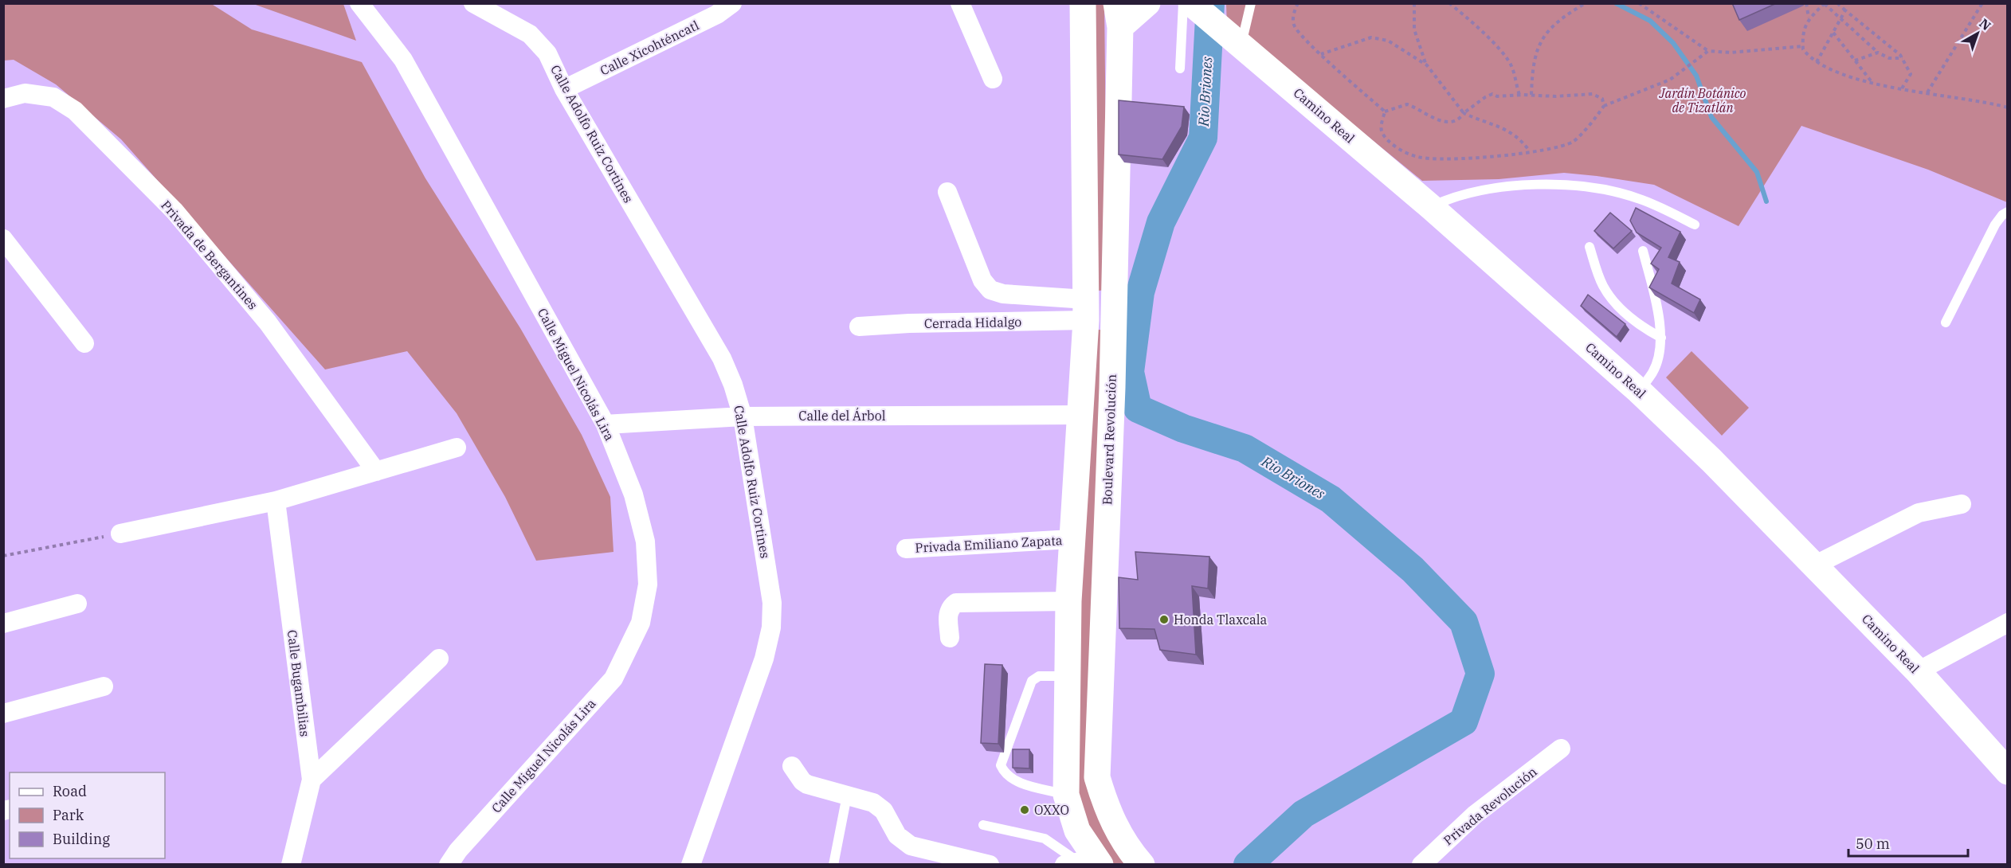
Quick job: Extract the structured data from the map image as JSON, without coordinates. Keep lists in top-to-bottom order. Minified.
{"streets":{"main road":["Camino Real","Boulevard Revolución"],"street":["Calle Xicohténcatl","Calle Adolfo Ruiz Cortines","Privada de Bergantines","Cerrada Hidalgo","Calle Miguel Nicolás Lira","Calle del Árbol","Privada Emiliano Zapata","Calle Bugambilias","Privada Revolución"]},"crossings":[["Calle Xicohténcatl","Calle Adolfo Ruiz Cortines"],["Calle Adolfo Ruiz Cortines","Calle del Árbol"],["Calle Miguel Nicolás Lira","Calle del Árbol"]],"water":["Rio Briones"],"parks":["Jardín Botánico de Tizatlán"],"places":["Honda Tlaxcala","OXXO"],"legend":["Road","Park","Building"],"scale_bar":"50 m","north":"top right"}
